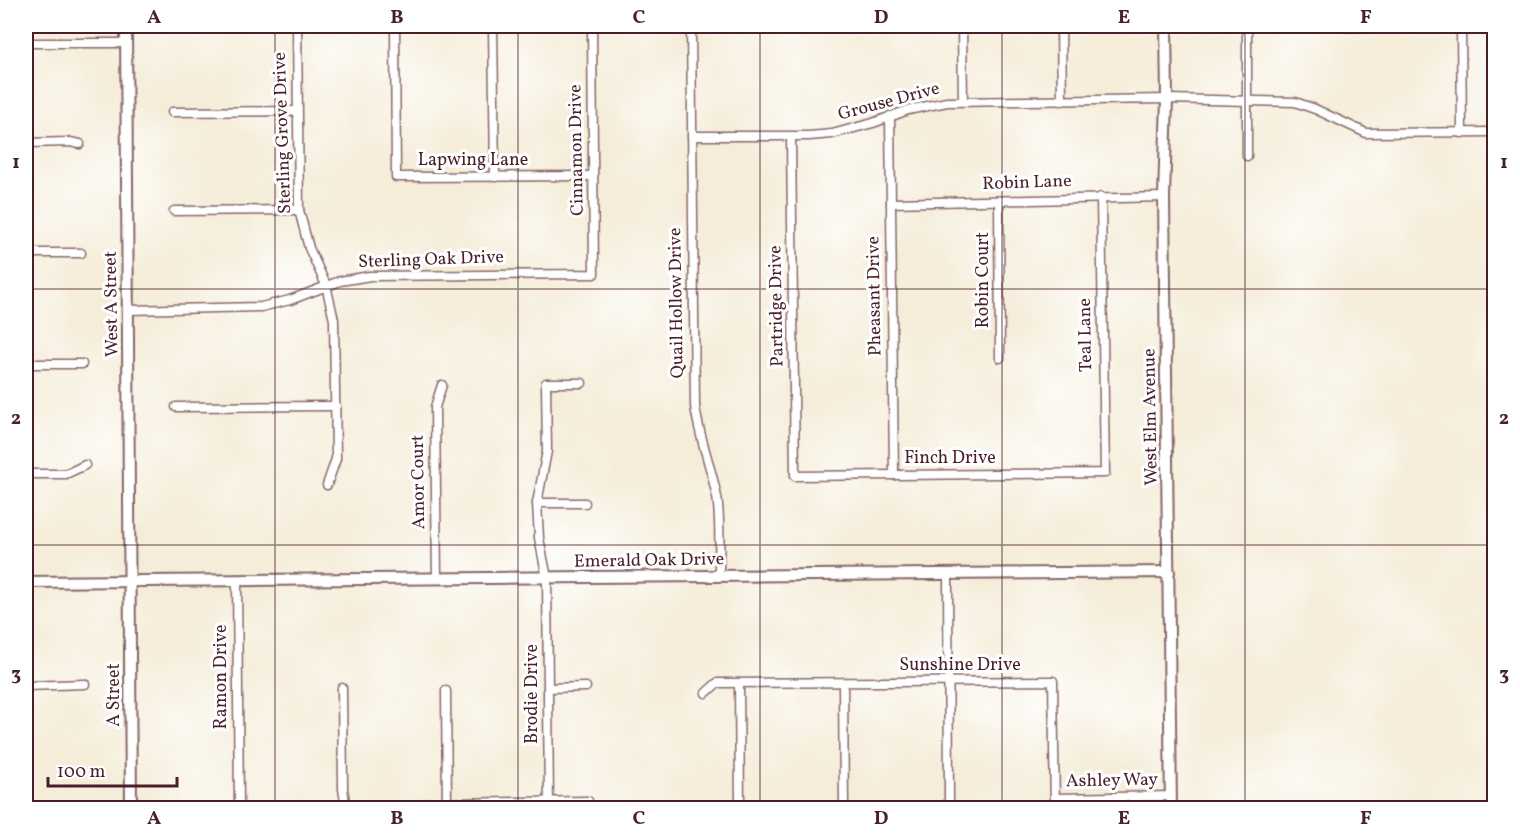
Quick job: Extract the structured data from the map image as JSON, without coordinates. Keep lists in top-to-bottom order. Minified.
{"streets":{"street":["Grouse Drive","Sterling Grove Drive","Cinnamon Drive","Lapwing Lane","Robin Lane","Sterling Oak Drive","Robin Court","Pheasant Drive","Quail Hollow Drive","West A Street","Partridge Drive","Teal Lane","West Elm Avenue","Finch Drive","Amor Court","Emerald Oak Drive","Sunshine Drive","Ramon Drive","Brodie Drive","A Street","Ashley Way"]},"crossings":[["Grouse Drive","Pheasant Drive"],["Grouse Drive","Quail Hollow Drive"],["Grouse Drive","Partridge Drive"],["Grouse Drive","West Elm Avenue"],["Sterling Grove Drive","Sterling Oak Drive"],["Cinnamon Drive","Lapwing Lane"],["Cinnamon Drive","Sterling Oak Drive"],["Robin Lane","Robin Court"],["Robin Lane","Pheasant Drive"],["Robin Lane","Teal Lane"],["Robin Lane","West Elm Avenue"],["Sterling Oak Drive","West A Street"],["Pheasant Drive","Finch Drive"],["Quail Hollow Drive","Emerald Oak Drive"],["West A Street","Emerald Oak Drive"],["West A Street","A Street"],["Partridge Drive","Finch Drive"],["Teal Lane","Finch Drive"],["West Elm Avenue","Emerald Oak Drive"],["West Elm Avenue","Ashley Way"],["Amor Court","Emerald Oak Drive"],["Emerald Oak Drive","Ramon Drive"],["Emerald Oak Drive","Brodie Drive"],["Emerald Oak Drive","A Street"],["Sunshine Drive","Ashley Way"]],"scale_bar":"100 m","grid":{"columns":["A","B","C","D","E","F"],"rows":["1","2","3"]}}
